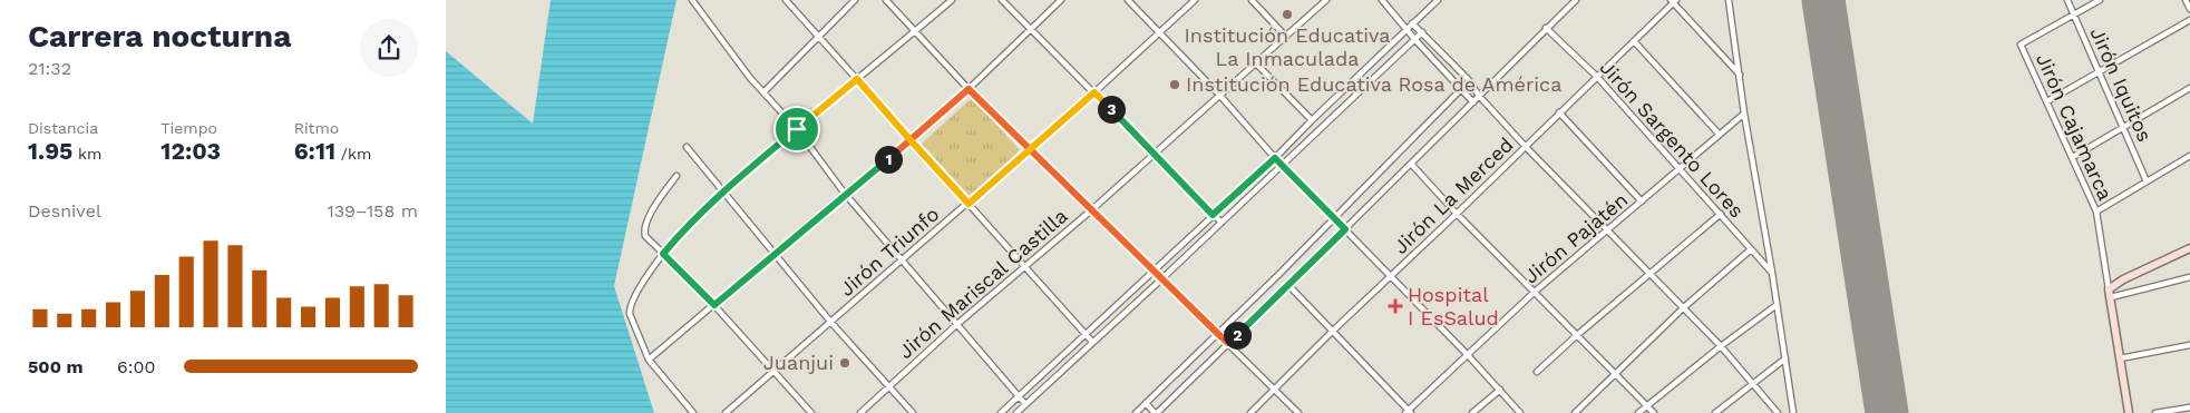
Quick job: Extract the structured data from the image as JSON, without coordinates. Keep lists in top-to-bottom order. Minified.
{"streets":{"street":["Jirón Iquitos","Jirón Cajamarca","Jirón Sargento Lores","Jirón La Merced","Jirón Pajatén","Jirón Triunfo","Jirón Mariscal Castilla"]},"crossings":[["Jirón Iquitos","Jirón Cajamarca"],["Jirón Sargento Lores","Jirón La Merced"],["Jirón Sargento Lores","Jirón Pajatén"]],"places":{"other":["Institución Educativa La Inmaculada","Institución Educativa Rosa de América","Juanjui"],"health":["Hospital I EsSalud"]},"page":{"heading":["Carrera nocturna","21:32"],"stats":[["Distancia","1.95 km"],["Tiempo","12:03"],["Ritmo","6:11 /km"]],"pins":["3","1","2"],"chart":["Desnivel","139–158 m"],"list":[{"name":"500 m","note":"6:00"}]}}
